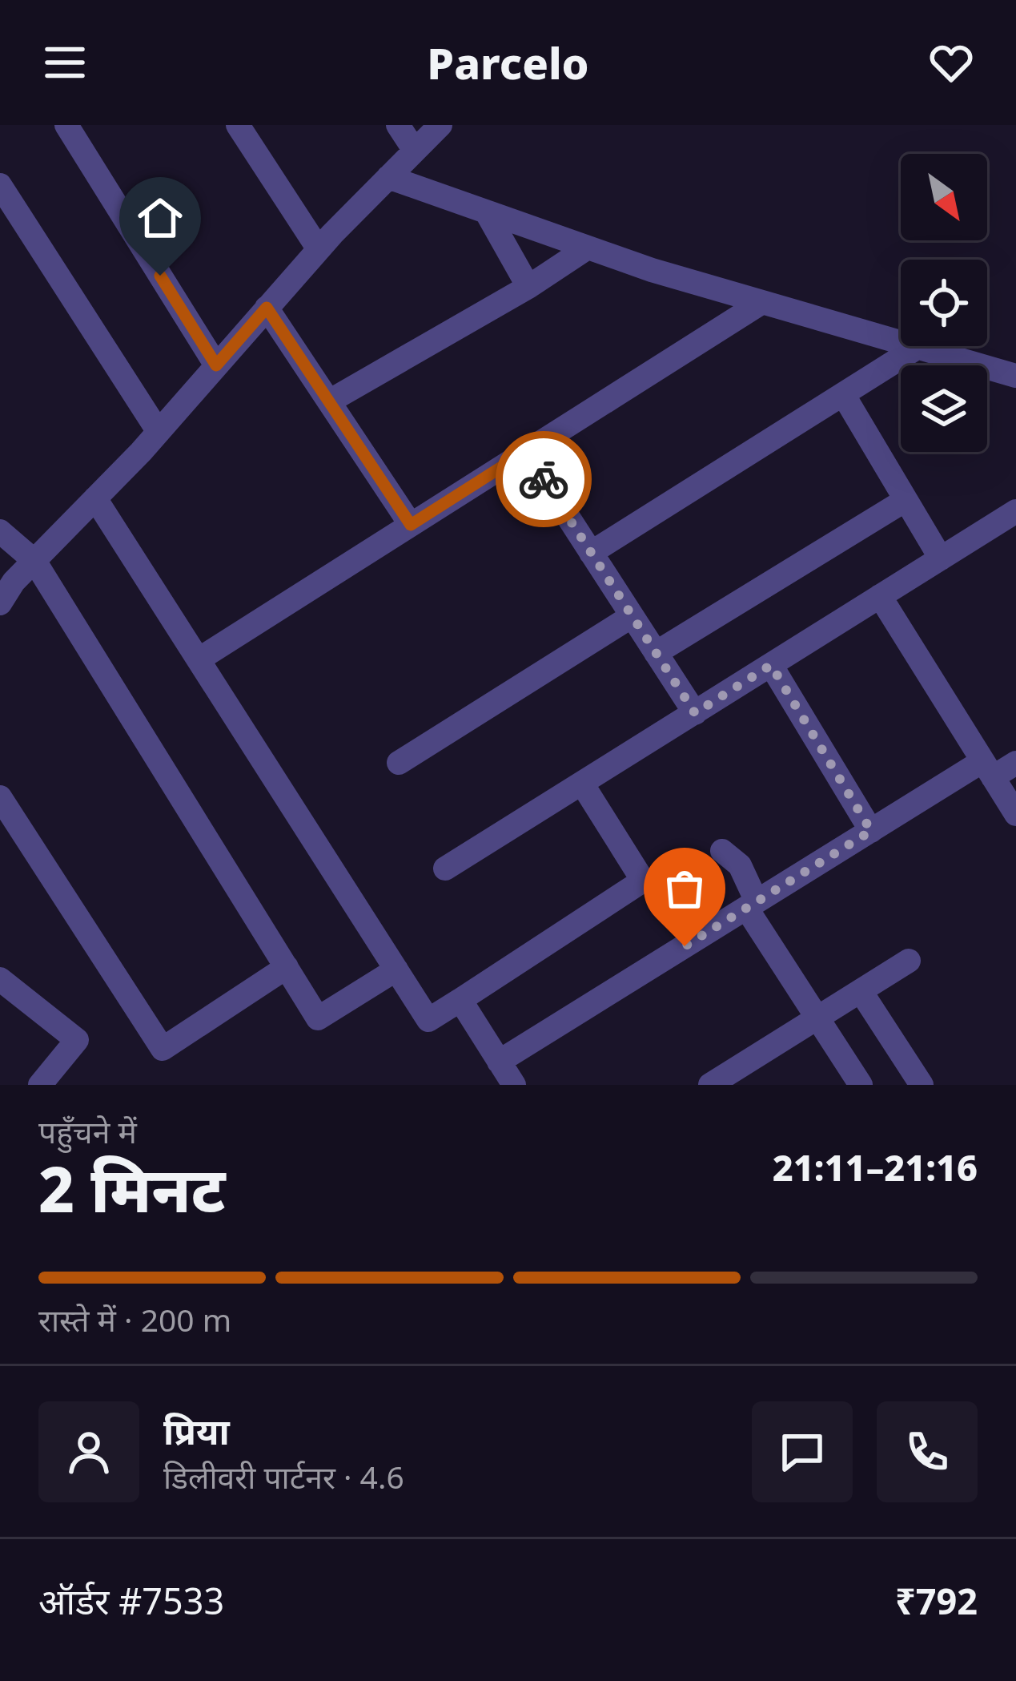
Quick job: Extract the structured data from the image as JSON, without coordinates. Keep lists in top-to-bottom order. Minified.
{"north":"bottom right","page":{"header":"Parcelo","heading":["2 मिनट","पहुँचने में","21:11–21:16"],"panel":["प्रिया","डिलीवरी पार्टनर · 4.6","ऑर्डर #7533","₹792"],"bar":"रास्ते में · 200 m"}}
